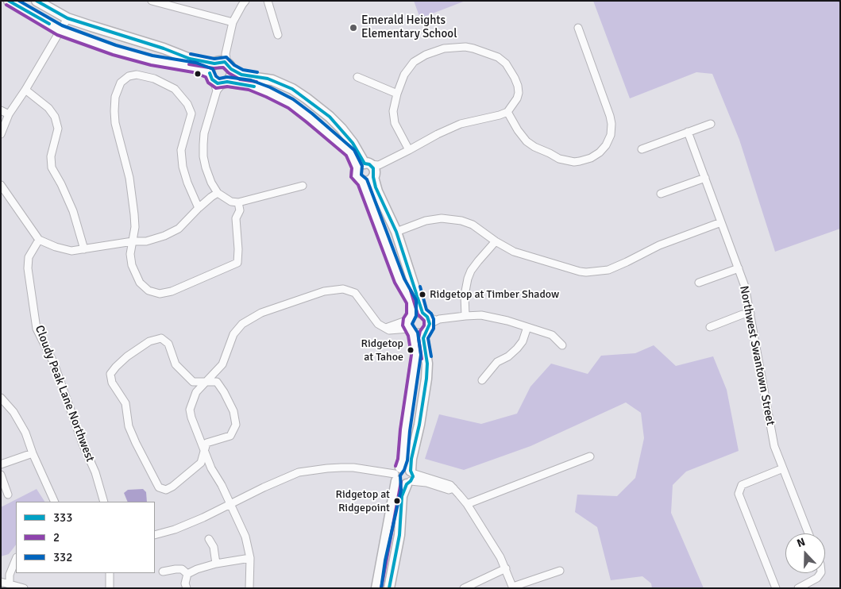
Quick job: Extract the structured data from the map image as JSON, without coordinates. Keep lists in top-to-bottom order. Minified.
{"streets":{"street":["Northwest Swantown Street","Cloudy Peak Lane Northwest"]},"places":["Emerald Heights Elementary School","Ridgetop at Timber Shadow","Ridgetop at Tahoe","Ridgetop at Ridgepoint"],"lines":["transit line 333","transit line 332","transit line 2"],"legend":["333","2","332"],"north":"top"}
